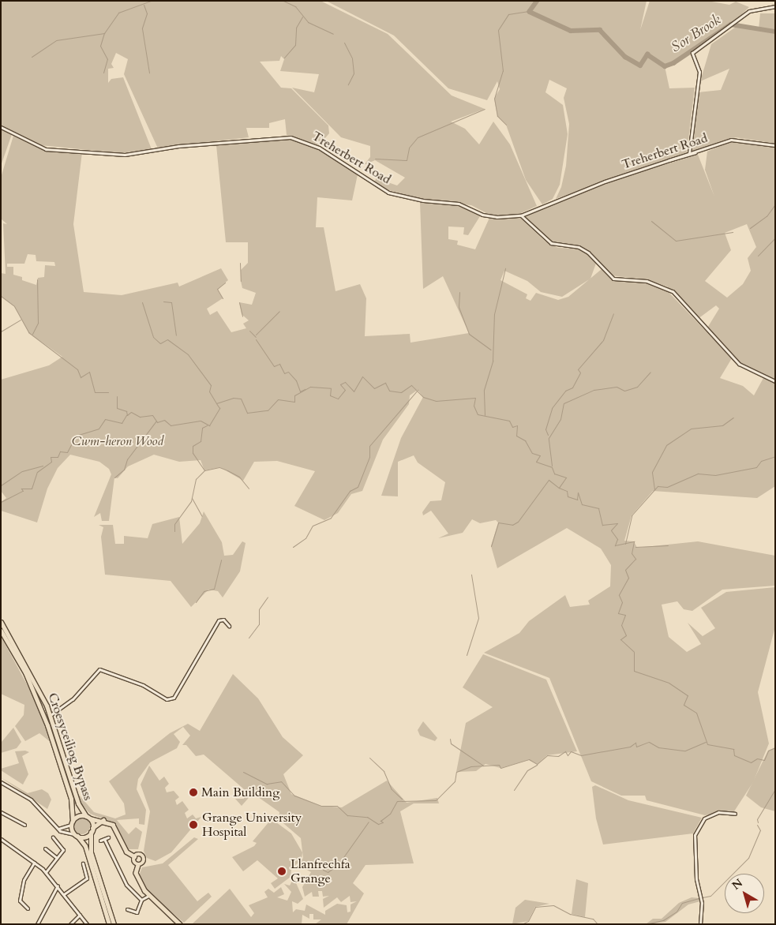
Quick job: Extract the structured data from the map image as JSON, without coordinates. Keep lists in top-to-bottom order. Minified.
{"streets":{"highway":["Croesyceiliog Bypass"],"street":["Treherbert Road"]},"water":["Sor Brook"],"parks":["Cwm-heron Wood"],"places":["Main Building","Grange University Hospital","Llanfrechfa Grange"],"north":"top left"}
